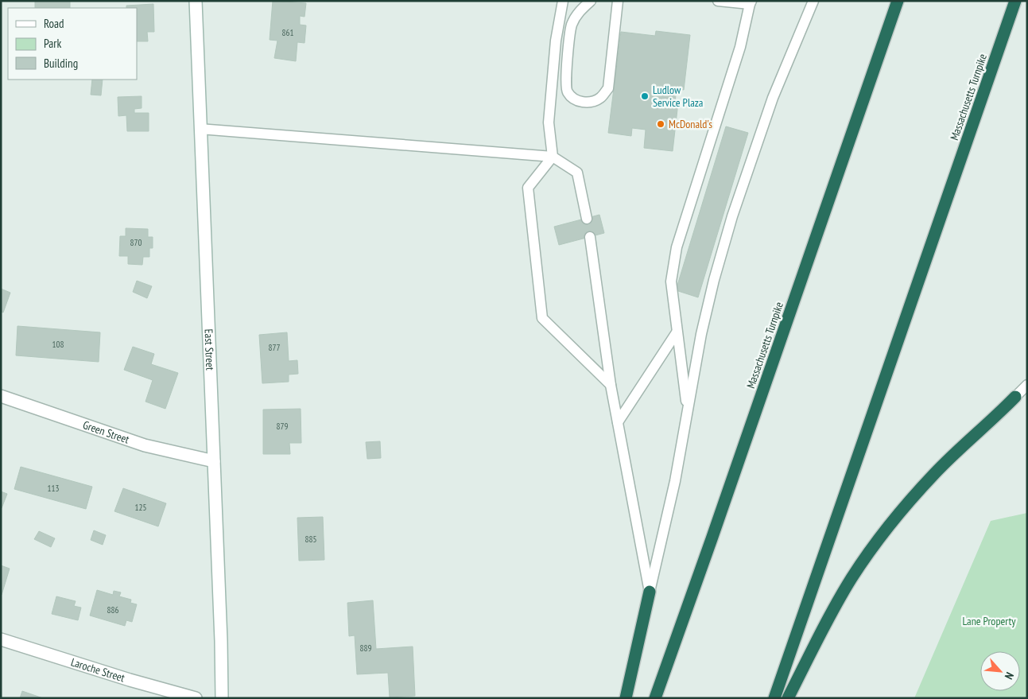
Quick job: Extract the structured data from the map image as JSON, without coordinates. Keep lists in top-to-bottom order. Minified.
{"streets":{"highway":["Massachusetts Turnpike"],"main road":["East Street","Green Street","Laroche Street"]},"crossings":[["East Street","Green Street"]],"parks":["Lane Property"],"places":["Ludlow Service Plaza","McDonald's"],"house_numbers":["861","870","108","877","879","113","125","885","886","889"],"legend":["Road","Park","Building"],"north":"bottom right"}
